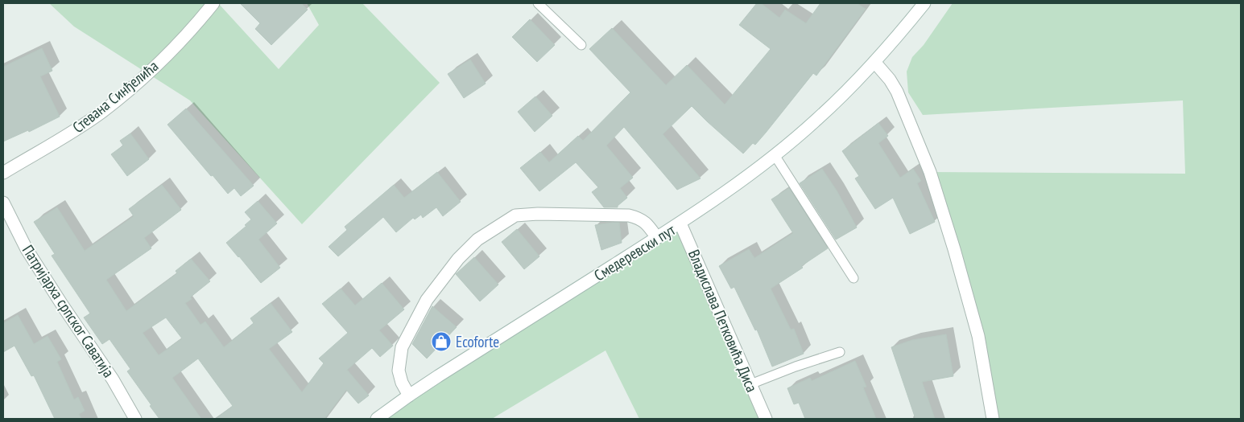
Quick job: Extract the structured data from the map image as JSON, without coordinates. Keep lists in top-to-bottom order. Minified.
{"streets":{"street":["Стевана Синђелића","Смедеревски пут","Патријарха српског Саватија","Владислава Петковића Диса"]},"crossings":[["Смедеревски пут","Владислава Петковића Диса"]],"places":{"shop":["Ecoforte"]}}
